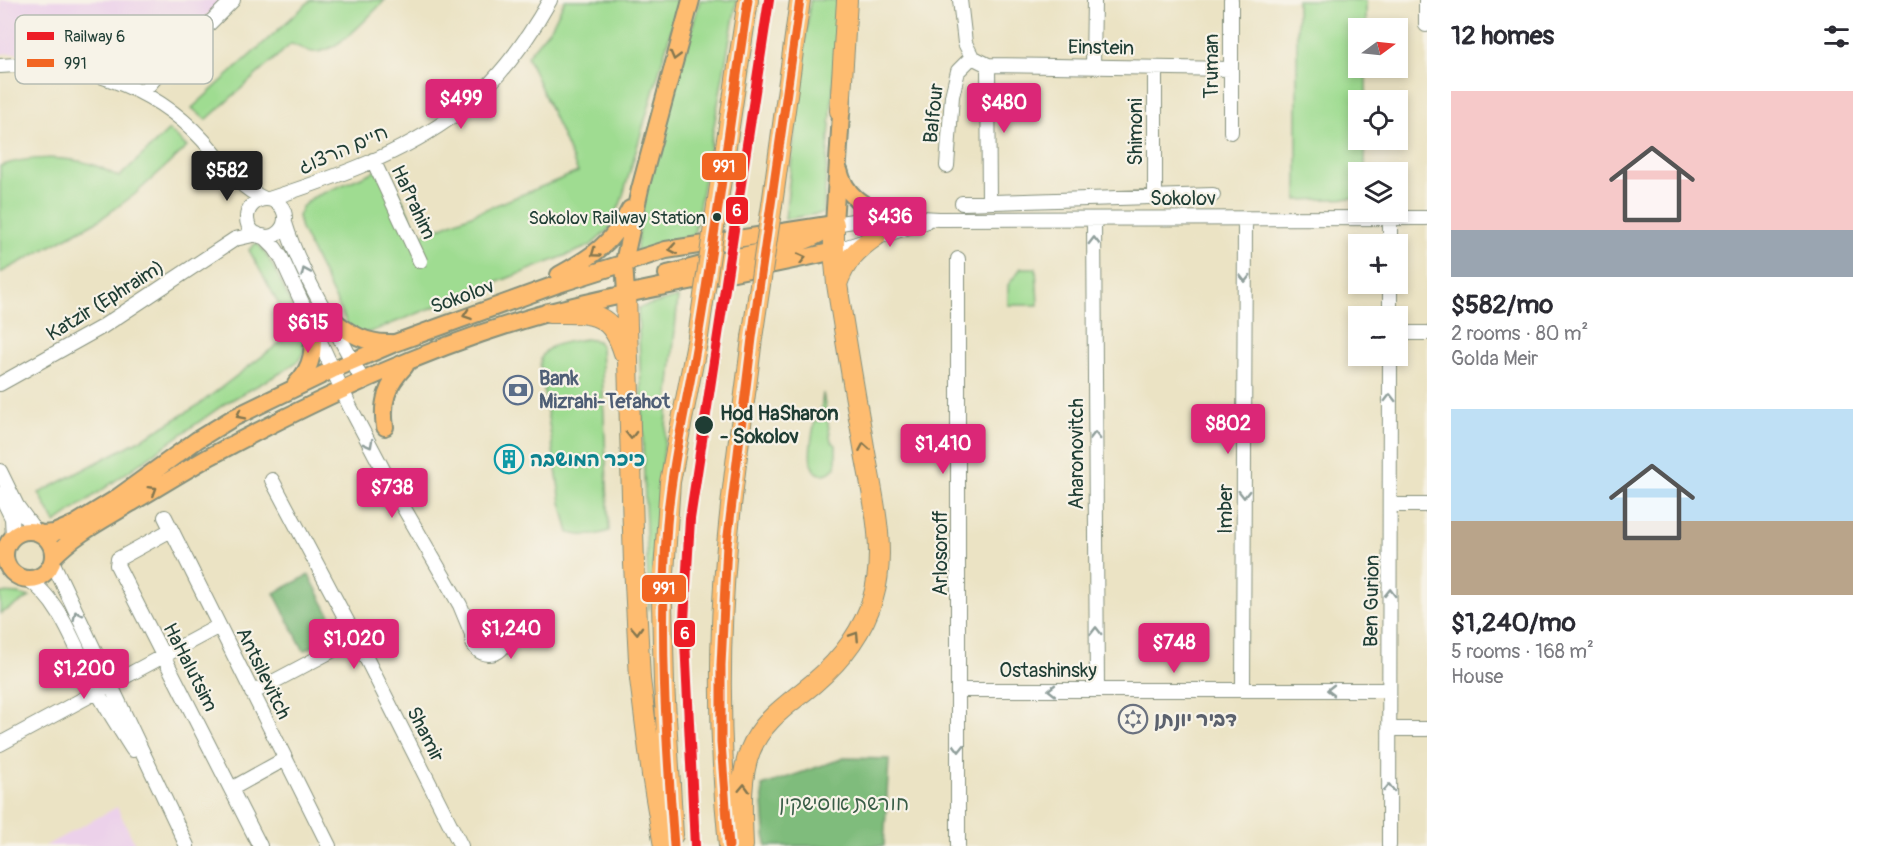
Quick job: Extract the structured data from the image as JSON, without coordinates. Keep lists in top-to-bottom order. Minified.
{"streets":{"main road":["Sokolov"],"street":["Einstein","Truman","Balfour","Shimoni","חיים הרצוג","HaPrahim","Katzir (Ephraim)","Aharonovitch","Imber","Arlosoroff","Ben Gurion","HaHalutsim","Ostashinsky","Antsilevitch","Shamir"]},"crossings":[["Einstein","Truman"],["Einstein","Balfour"],["Einstein","Shimoni"],["חיים הרצוג","HaPrahim"],["חיים הרצוג","Katzir (Ephraim)"],["Sokolov","Aharonovitch"],["Sokolov","Imber"],["Aharonovitch","Ostashinsky"],["Imber","Ostashinsky"],["Arlosoroff","Ostashinsky"],["Ben Gurion","Ostashinsky"],["HaHalutsim","Antsilevitch"]],"one_way":["Aharonovitch","Imber","Ben Gurion","Ostashinsky"],"parks":["חורשת אוסישקין"],"places":{"other":["Sokolov Railway Station","Hod HaSharon - Sokolov"],"bank":["Bank Mizrahi-Tefahot"],"building":["כיכר המושבה"],"synagogue":["דביר יונתן"]},"lines":["rail line 6","transit line 991"],"legend":["Railway 6","991"],"north":"right","page":{"heading":"12 homes","map_buttons":["+","−"],"list":[{"name":"$582/mo","note":"2 rooms · 80 m² · Golda Meir"},{"name":"$1,240/mo","note":"5 rooms · 168 m² · House"}],"price":["$499","$480","$582","$436","$615","$802","$1,410","$738","$1,240","$1,020","$748","$1,200"]}}
